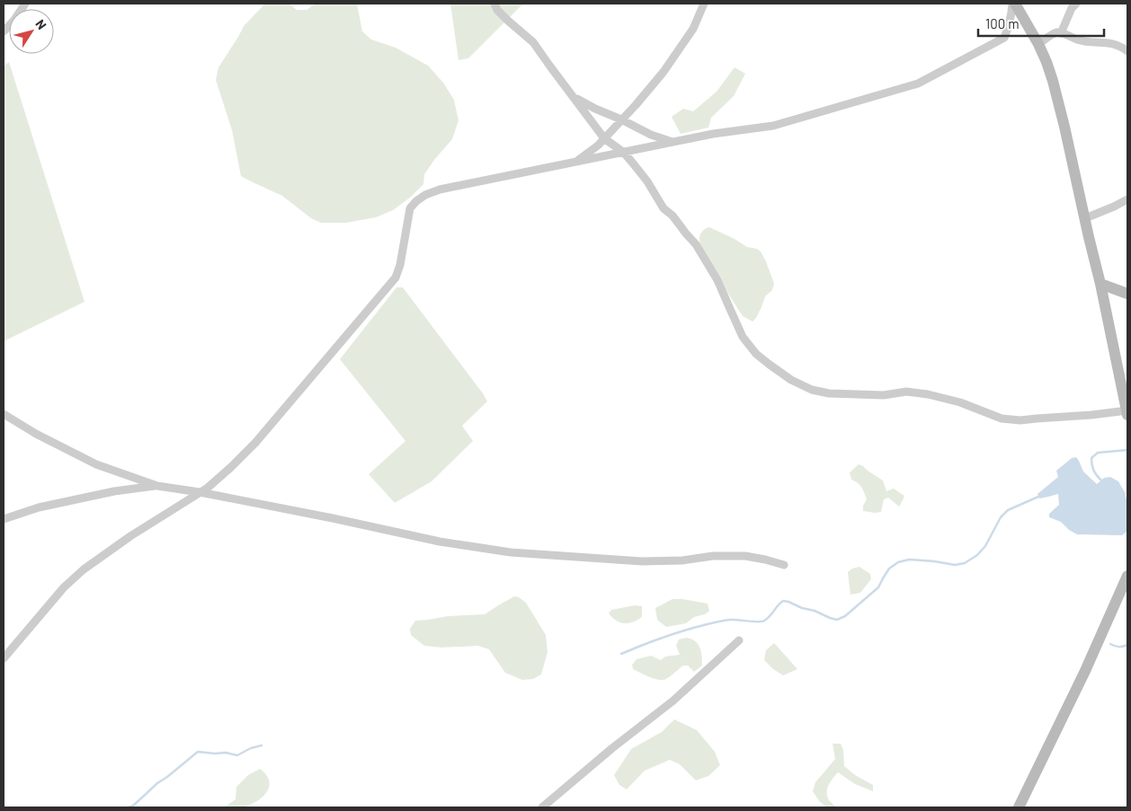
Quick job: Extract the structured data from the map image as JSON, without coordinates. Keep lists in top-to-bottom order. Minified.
{"scale_bar":"100 m","north":"top right"}
